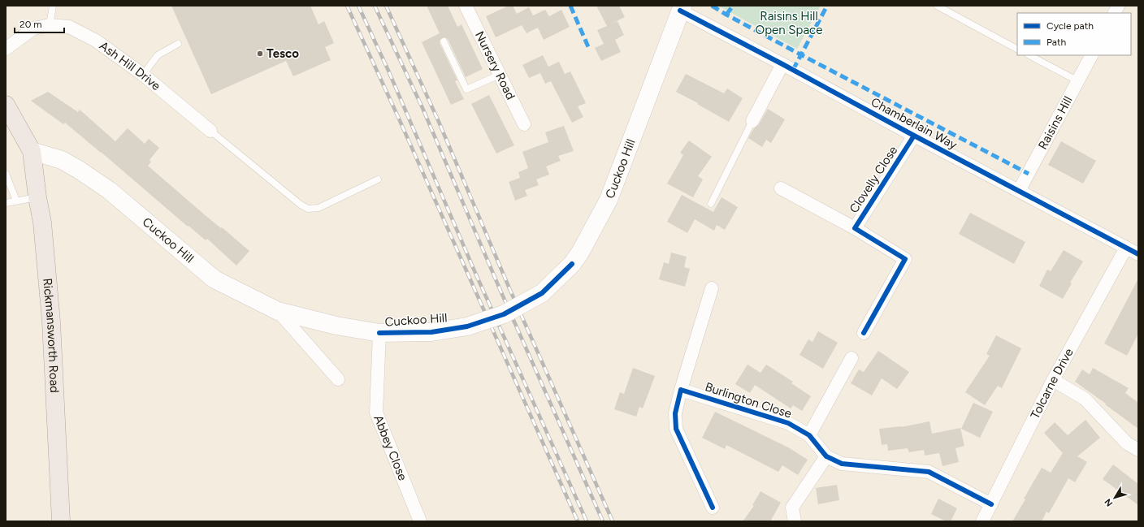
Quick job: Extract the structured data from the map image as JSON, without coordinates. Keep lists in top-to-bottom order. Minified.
{"streets":{"main road":["Cuckoo Hill","Rickmansworth Road"],"street":["Nursery Road","Ash Hill Drive","Raisins Hill","Chamberlain Way","Clovelly Close","Tolcarne Drive","Burlington Close","Abbey Close"]},"crossings":[["Raisins Hill","Chamberlain Way"],["Chamberlain Way","Cuckoo Hill"],["Chamberlain Way","Clovelly Close"],["Chamberlain Way","Tolcarne Drive"],["Cuckoo Hill","Rickmansworth Road"],["Cuckoo Hill","Abbey Close"],["Tolcarne Drive","Burlington Close"]],"parks":["Raisins Hill Open Space"],"places":["Tesco"],"legend":["Cycle path","Path"],"scale_bar":"20 m","north":"bottom left"}
